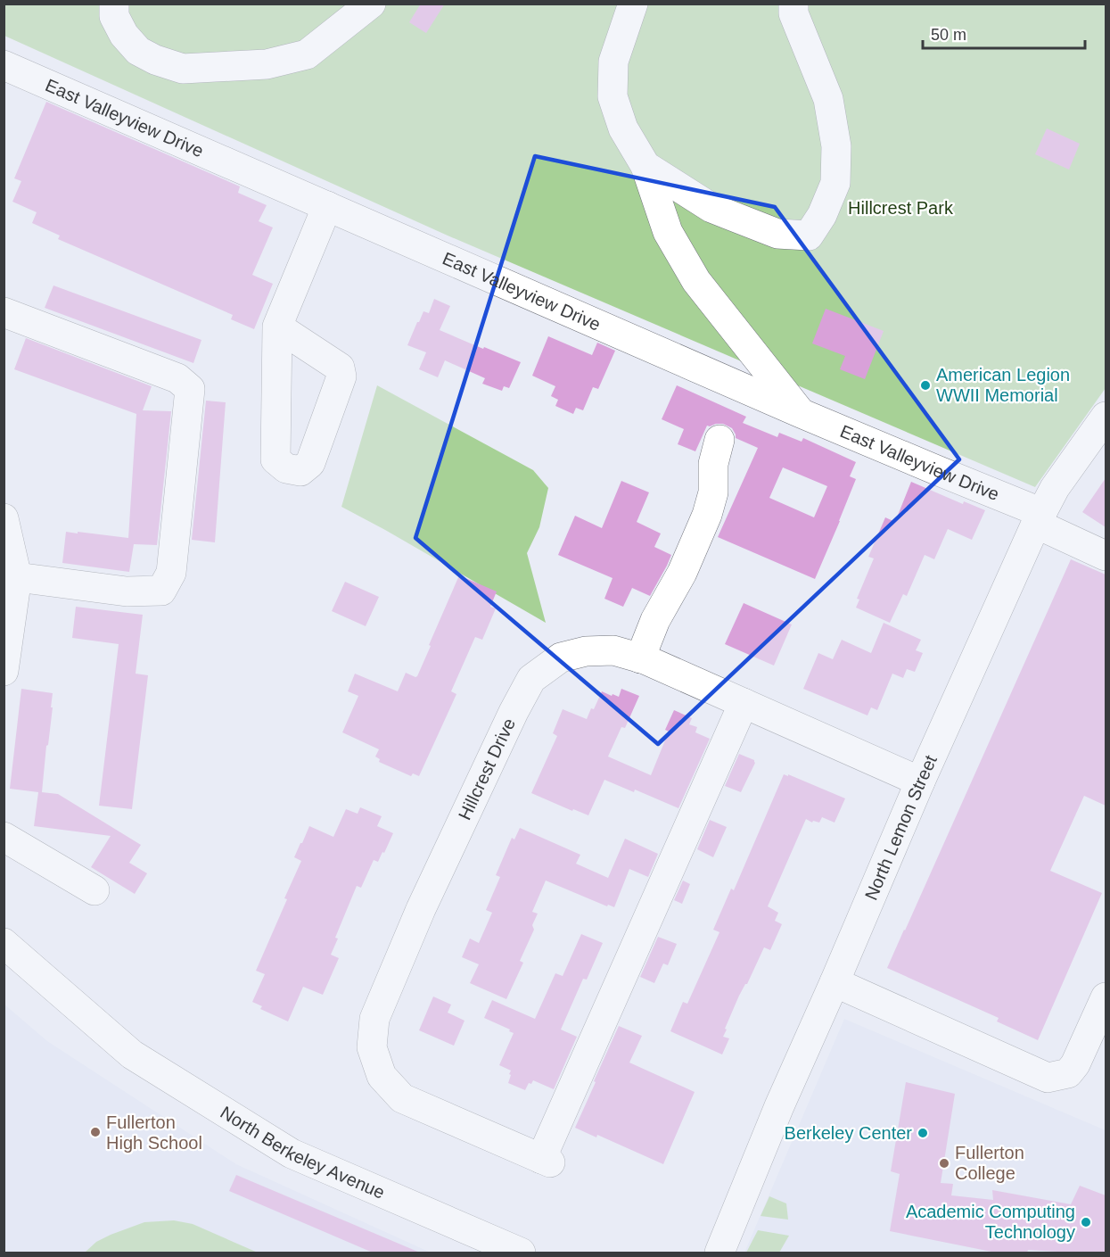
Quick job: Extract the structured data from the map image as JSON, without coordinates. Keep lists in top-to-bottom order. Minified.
{"streets":{"street":["East Valleyview Drive","Hillcrest Drive","North Lemon Street","North Berkeley Avenue"]},"crossings":[["East Valleyview Drive","North Lemon Street"],["Hillcrest Drive","North Lemon Street"]],"parks":["Hillcrest Park"],"places":["American Legion WWII Memorial","Fullerton High School","Berkeley Center","Fullerton College","Academic Computing Technology"],"scale_bar":"50 m"}
